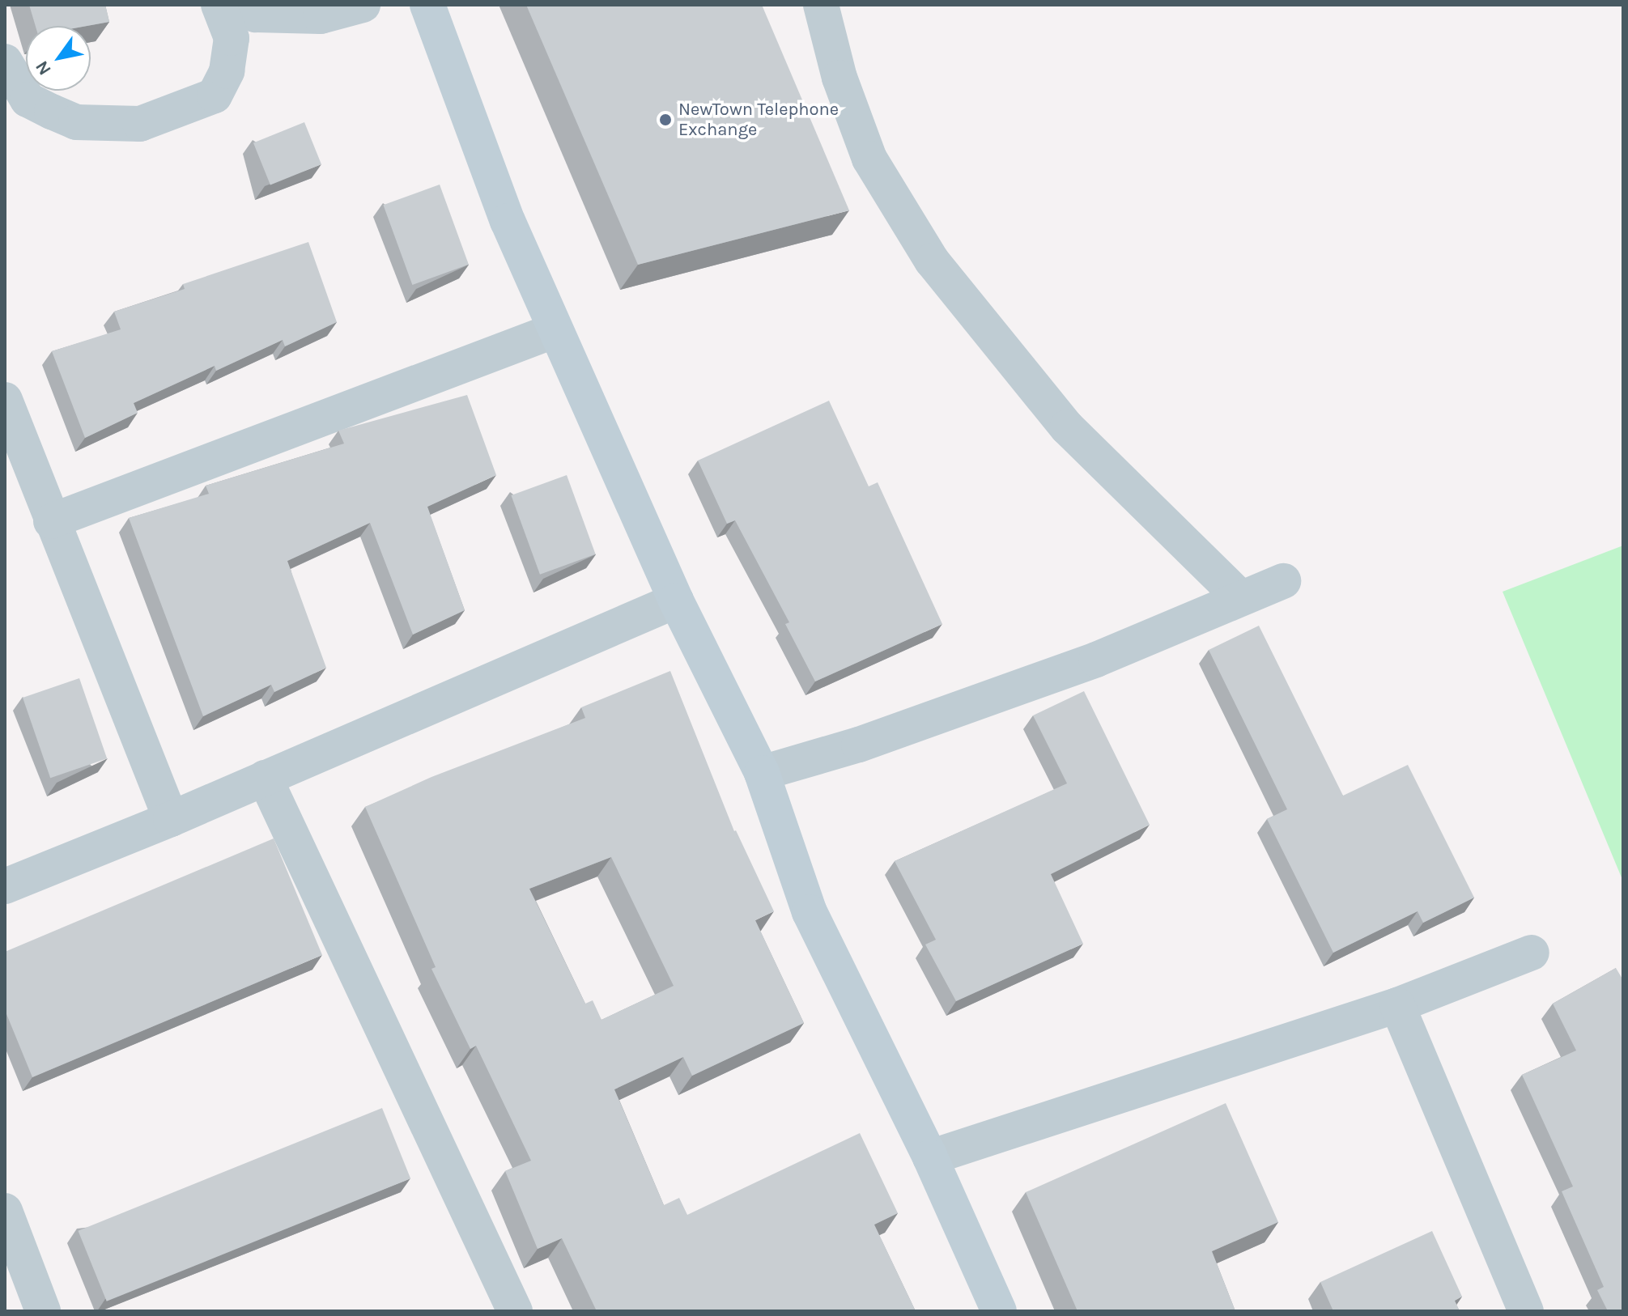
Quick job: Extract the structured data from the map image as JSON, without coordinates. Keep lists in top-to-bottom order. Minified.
{"places":["NewTown Telephone Exchange"],"north":"bottom left"}
